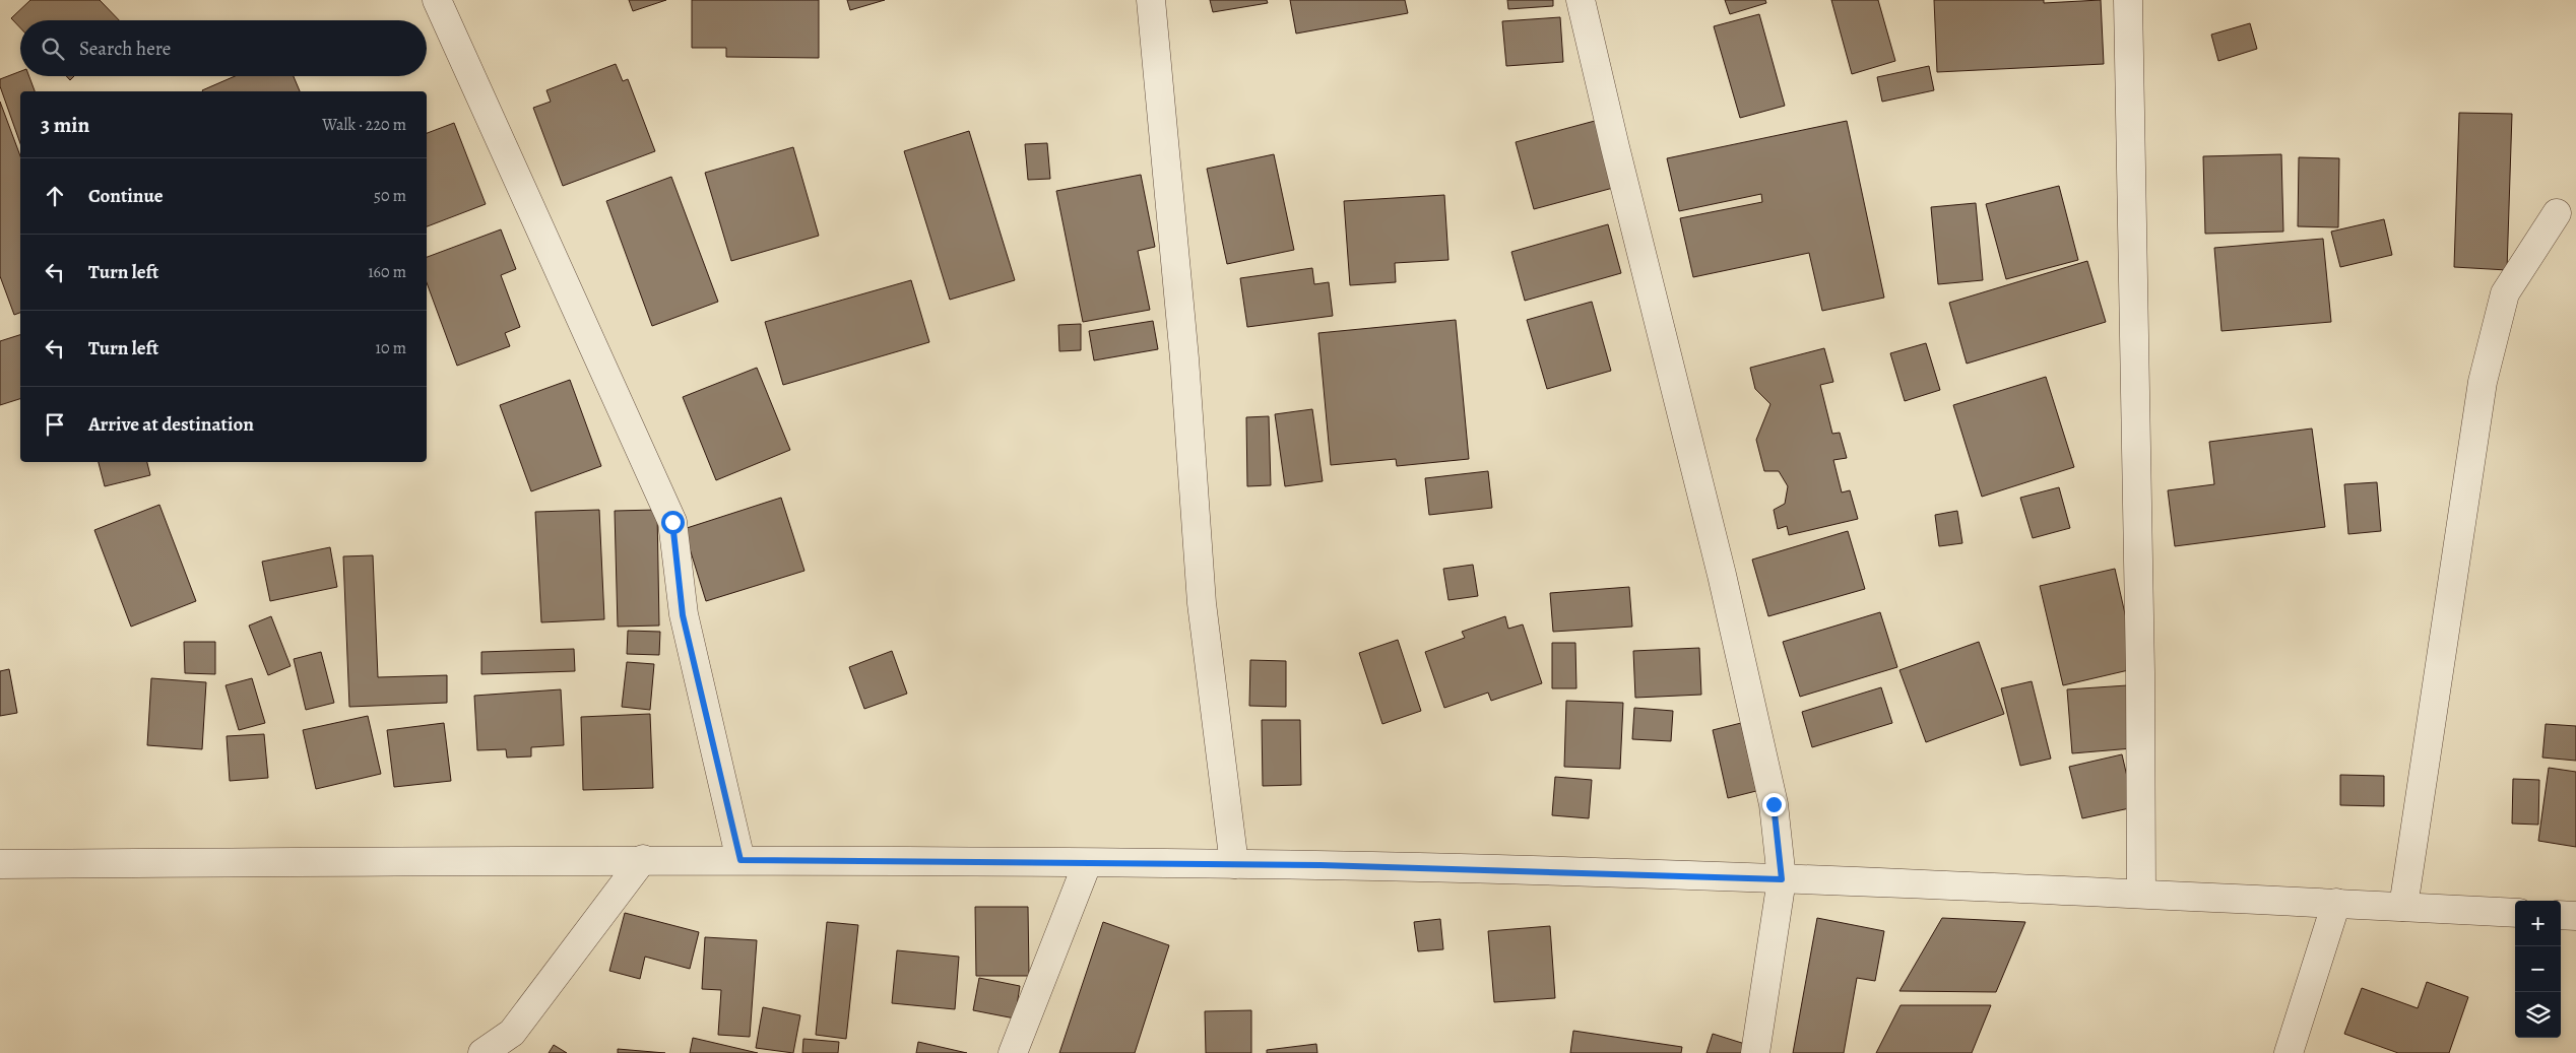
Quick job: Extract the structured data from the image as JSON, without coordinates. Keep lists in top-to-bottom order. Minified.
{"page":{"search":"Search here","heading":["3 min","Walk · 220 m"],"list":[["Continue","50 m"],["Turn left","160 m"],["Turn left","10 m"],"Arrive at destination"],"map_buttons":["+","−"]}}
